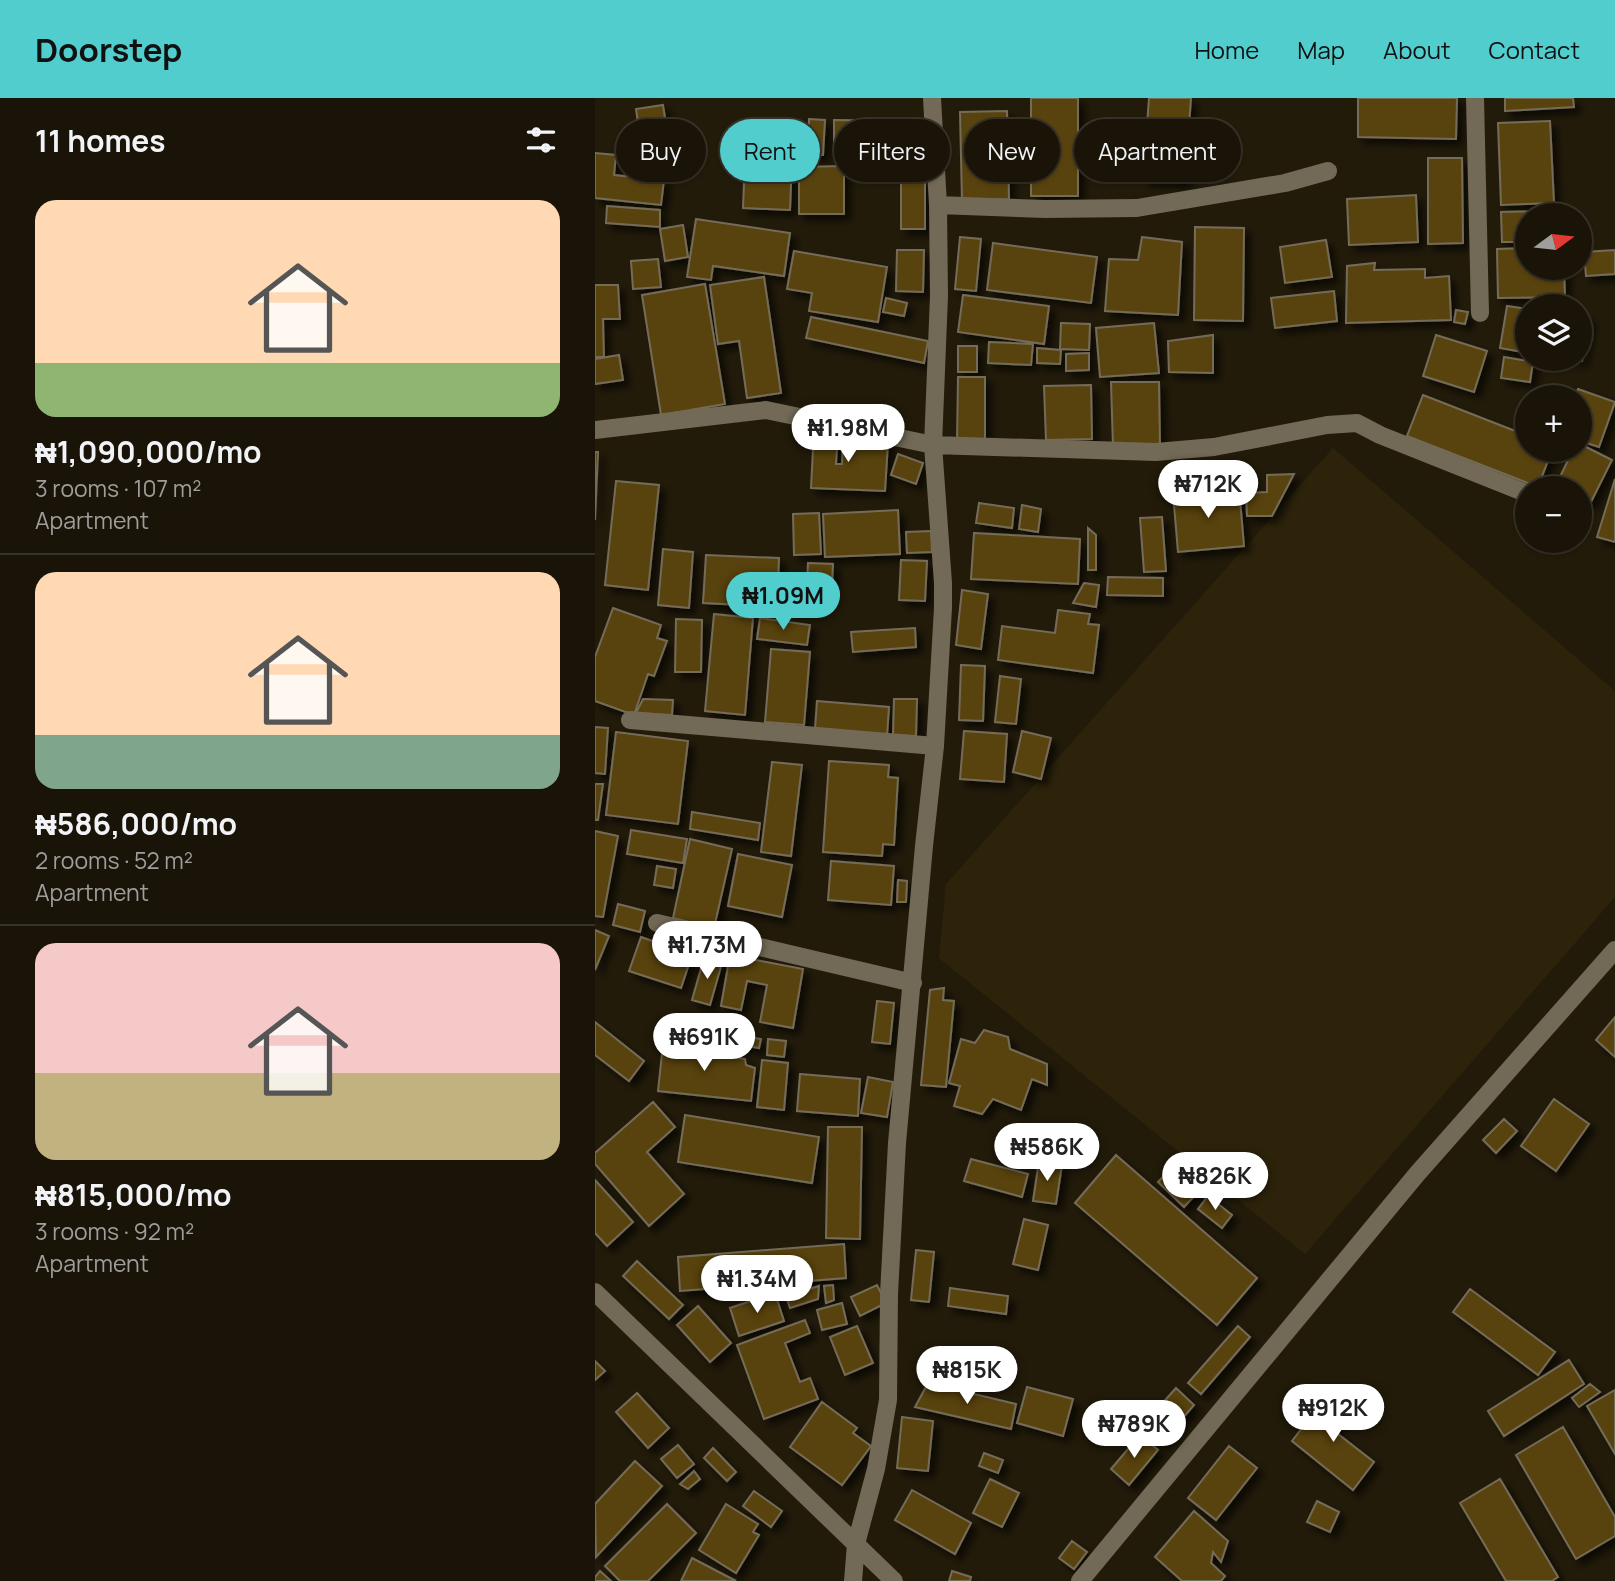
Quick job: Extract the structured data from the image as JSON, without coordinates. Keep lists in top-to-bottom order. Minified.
{"north":"right","page":{"header":"Doorstep","nav":["Home","Map","About","Contact"],"heading":"11 homes","chip":["Buy","Rent","Filters","New","Apartment"],"list":[{"name":"₦1,090,000/mo","note":"3 rooms · 107 m² · Apartment"},{"name":"₦586,000/mo","note":"2 rooms · 52 m² · Apartment"},{"name":"₦815,000/mo","note":"3 rooms · 92 m² · Apartment"}],"map_buttons":["+","−"],"price":["₦1.98M","₦712K","₦1.09M","₦1.73M","₦691K","₦586K","₦826K","₦1.34M","₦815K","₦912K","₦789K"]}}
